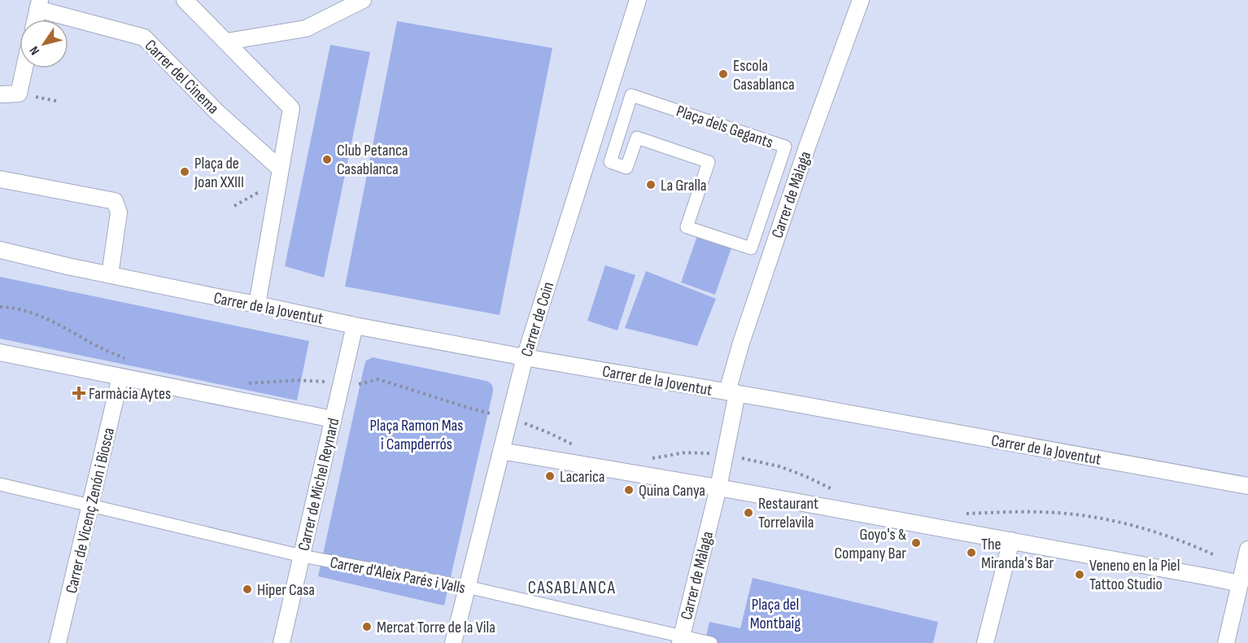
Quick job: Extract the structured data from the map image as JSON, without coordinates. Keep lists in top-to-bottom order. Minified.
{"streets":{"street":["Carrer del Cinema","Plaça dels Gegants","Carrer de Màlaga","Carrer de la Joventut","Carrer de Coin","Carrer de Michel Reynard","Carrer de Vicenç Zenón i Biosca","Carrer d'Aleix Parés i Valls"]},"crossings":[["Carrer de Màlaga","Carrer de la Joventut"],["Carrer de Màlaga","Carrer d'Aleix Parés i Valls"],["Carrer de la Joventut","Carrer de Coin"],["Carrer de la Joventut","Carrer de Michel Reynard"],["Carrer de Coin","Carrer d'Aleix Parés i Valls"],["Carrer de Michel Reynard","Carrer d'Aleix Parés i Valls"],["Carrer de Vicenç Zenón i Biosca","Carrer d'Aleix Parés i Valls"]],"districts":["CASABLANCA"],"parks":["Plaça Ramon Mas i Campderrós","Plaça del Montbaig"],"places":{"other":["Escola Casablanca","Club Petanca Casablanca","Plaça de Joan XXIII","La Gralla","Lacarica","Quina Canya","Restaurant Torrelavila","Goyo's & Company Bar","The Miranda's Bar","Veneno en la Piel Tattoo Studio","Hiper Casa","Mercat Torre de la Vila"],"health":["Farmàcia Aytes"]},"north":"bottom left"}
